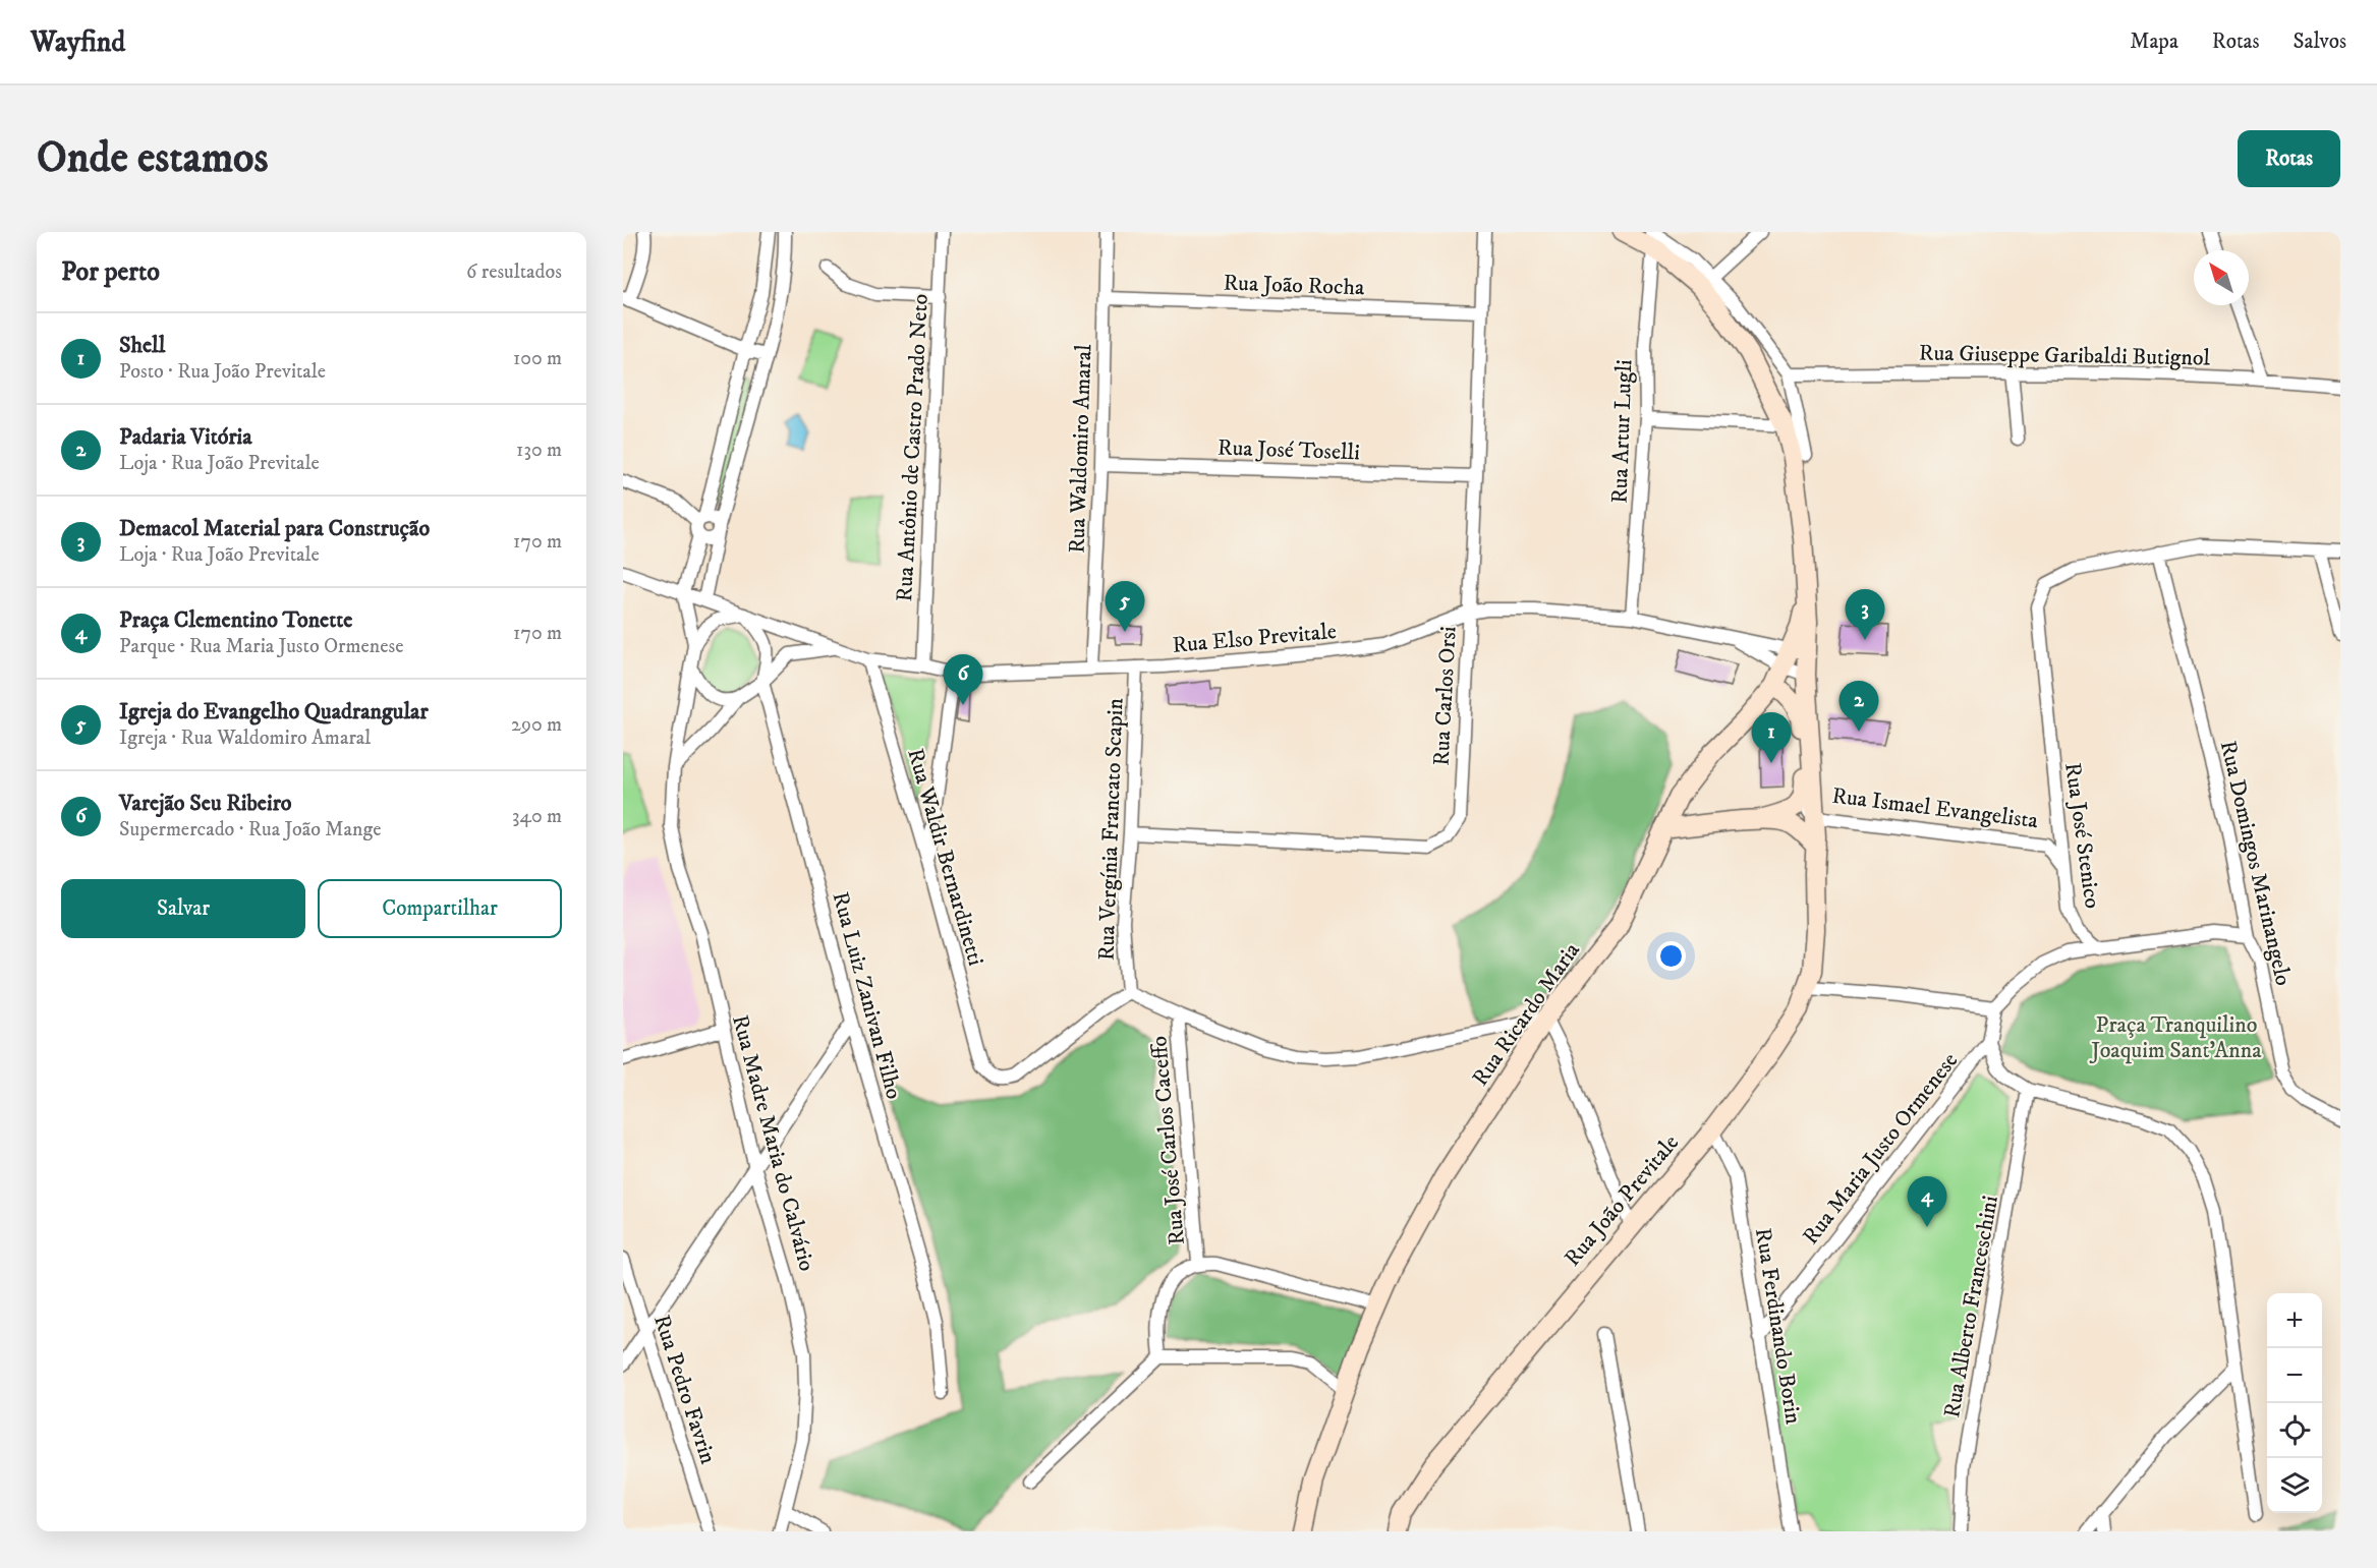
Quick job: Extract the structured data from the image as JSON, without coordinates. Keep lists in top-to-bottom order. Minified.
{"streets":{"main road":["Rua Ricardo Maria","Rua João Previtale"],"street":["Rua João Rocha","Rua Giuseppe Garibaldi Butignol","Rua Artur Lugli","Rua Antônio de Castro Prado Neto","Rua Waldomiro Amaral","Rua José Toselli","Rua Elso Previtale","Rua Carlos Orsi","Rua Ismael Evangelista","Rua Vergínia Francato Scapin","Rua José Stenico","Rua Waldir Bernardinetti","Rua Domingos Marinangelo","Rua Luiz Zanivan Filho","Rua José Carlos Caceffo","Rua Madre Maria do Calvário","Rua Maria Justo Ormenese","Rua Alberto Franceschini","Rua Ferdinando Borin","Rua Pedro Favrin"]},"crossings":[["Rua João Rocha","Rua Waldomiro Amaral"],["Rua João Rocha","Rua Carlos Orsi"],["Rua Artur Lugli","Rua Elso Previtale"],["Rua Antônio de Castro Prado Neto","Rua Elso Previtale"],["Rua Waldomiro Amaral","Rua José Toselli"],["Rua Waldomiro Amaral","Rua Elso Previtale"],["Rua José Toselli","Rua Carlos Orsi"],["Rua Elso Previtale","Rua Carlos Orsi"],["Rua Elso Previtale","Rua Vergínia Francato Scapin"],["Rua Elso Previtale","Rua Waldir Bernardinetti"],["Rua Elso Previtale","Rua Luiz Zanivan Filho"],["Rua Elso Previtale","Rua Madre Maria do Calvário"],["Rua Carlos Orsi","Rua Vergínia Francato Scapin"],["Rua Ismael Evangelista","Rua José Stenico"],["Rua Ismael Evangelista","Rua João Previtale"],["Rua Vergínia Francato Scapin","Rua Waldir Bernardinetti"],["Rua José Stenico","Rua Domingos Marinangelo"],["Rua Luiz Zanivan Filho","Rua Madre Maria do Calvário"],["Rua Maria Justo Ormenese","Rua Ferdinando Borin"],["Rua João Previtale","Rua Ferdinando Borin"]],"parks":["Praça Tranquilino Joaquim Sant’Anna"],"north":"top left","page":{"header":"Wayfind","nav":["Mapa","Rotas","Salvos"],"buttons":["Rotas",["Salvar","Compartilhar"]],"title":"Onde estamos","heading":["Por perto","6 resultados"],"list":[{"mark":"1","name":"Shell","note":"Posto · Rua João Previtale","value":"100 m"},{"mark":"2","name":"Padaria Vitória","note":"Loja · Rua João Previtale","value":"130 m"},{"mark":"3","name":"Demacol Material para Construção","note":"Loja · Rua João Previtale","value":"170 m"},{"mark":"4","name":"Praça Clementino Tonette","note":"Parque · Rua Maria Justo Ormenese","value":"170 m"},{"mark":"5","name":"Igreja do Evangelho Quadrangular","note":"Igreja · Rua Waldomiro Amaral","value":"290 m"},{"mark":"6","name":"Varejão Seu Ribeiro","note":"Supermercado · Rua João Mange","value":"340 m"}],"pins":["5","3","6","2","1","4"],"map_buttons":["+","−"]}}
